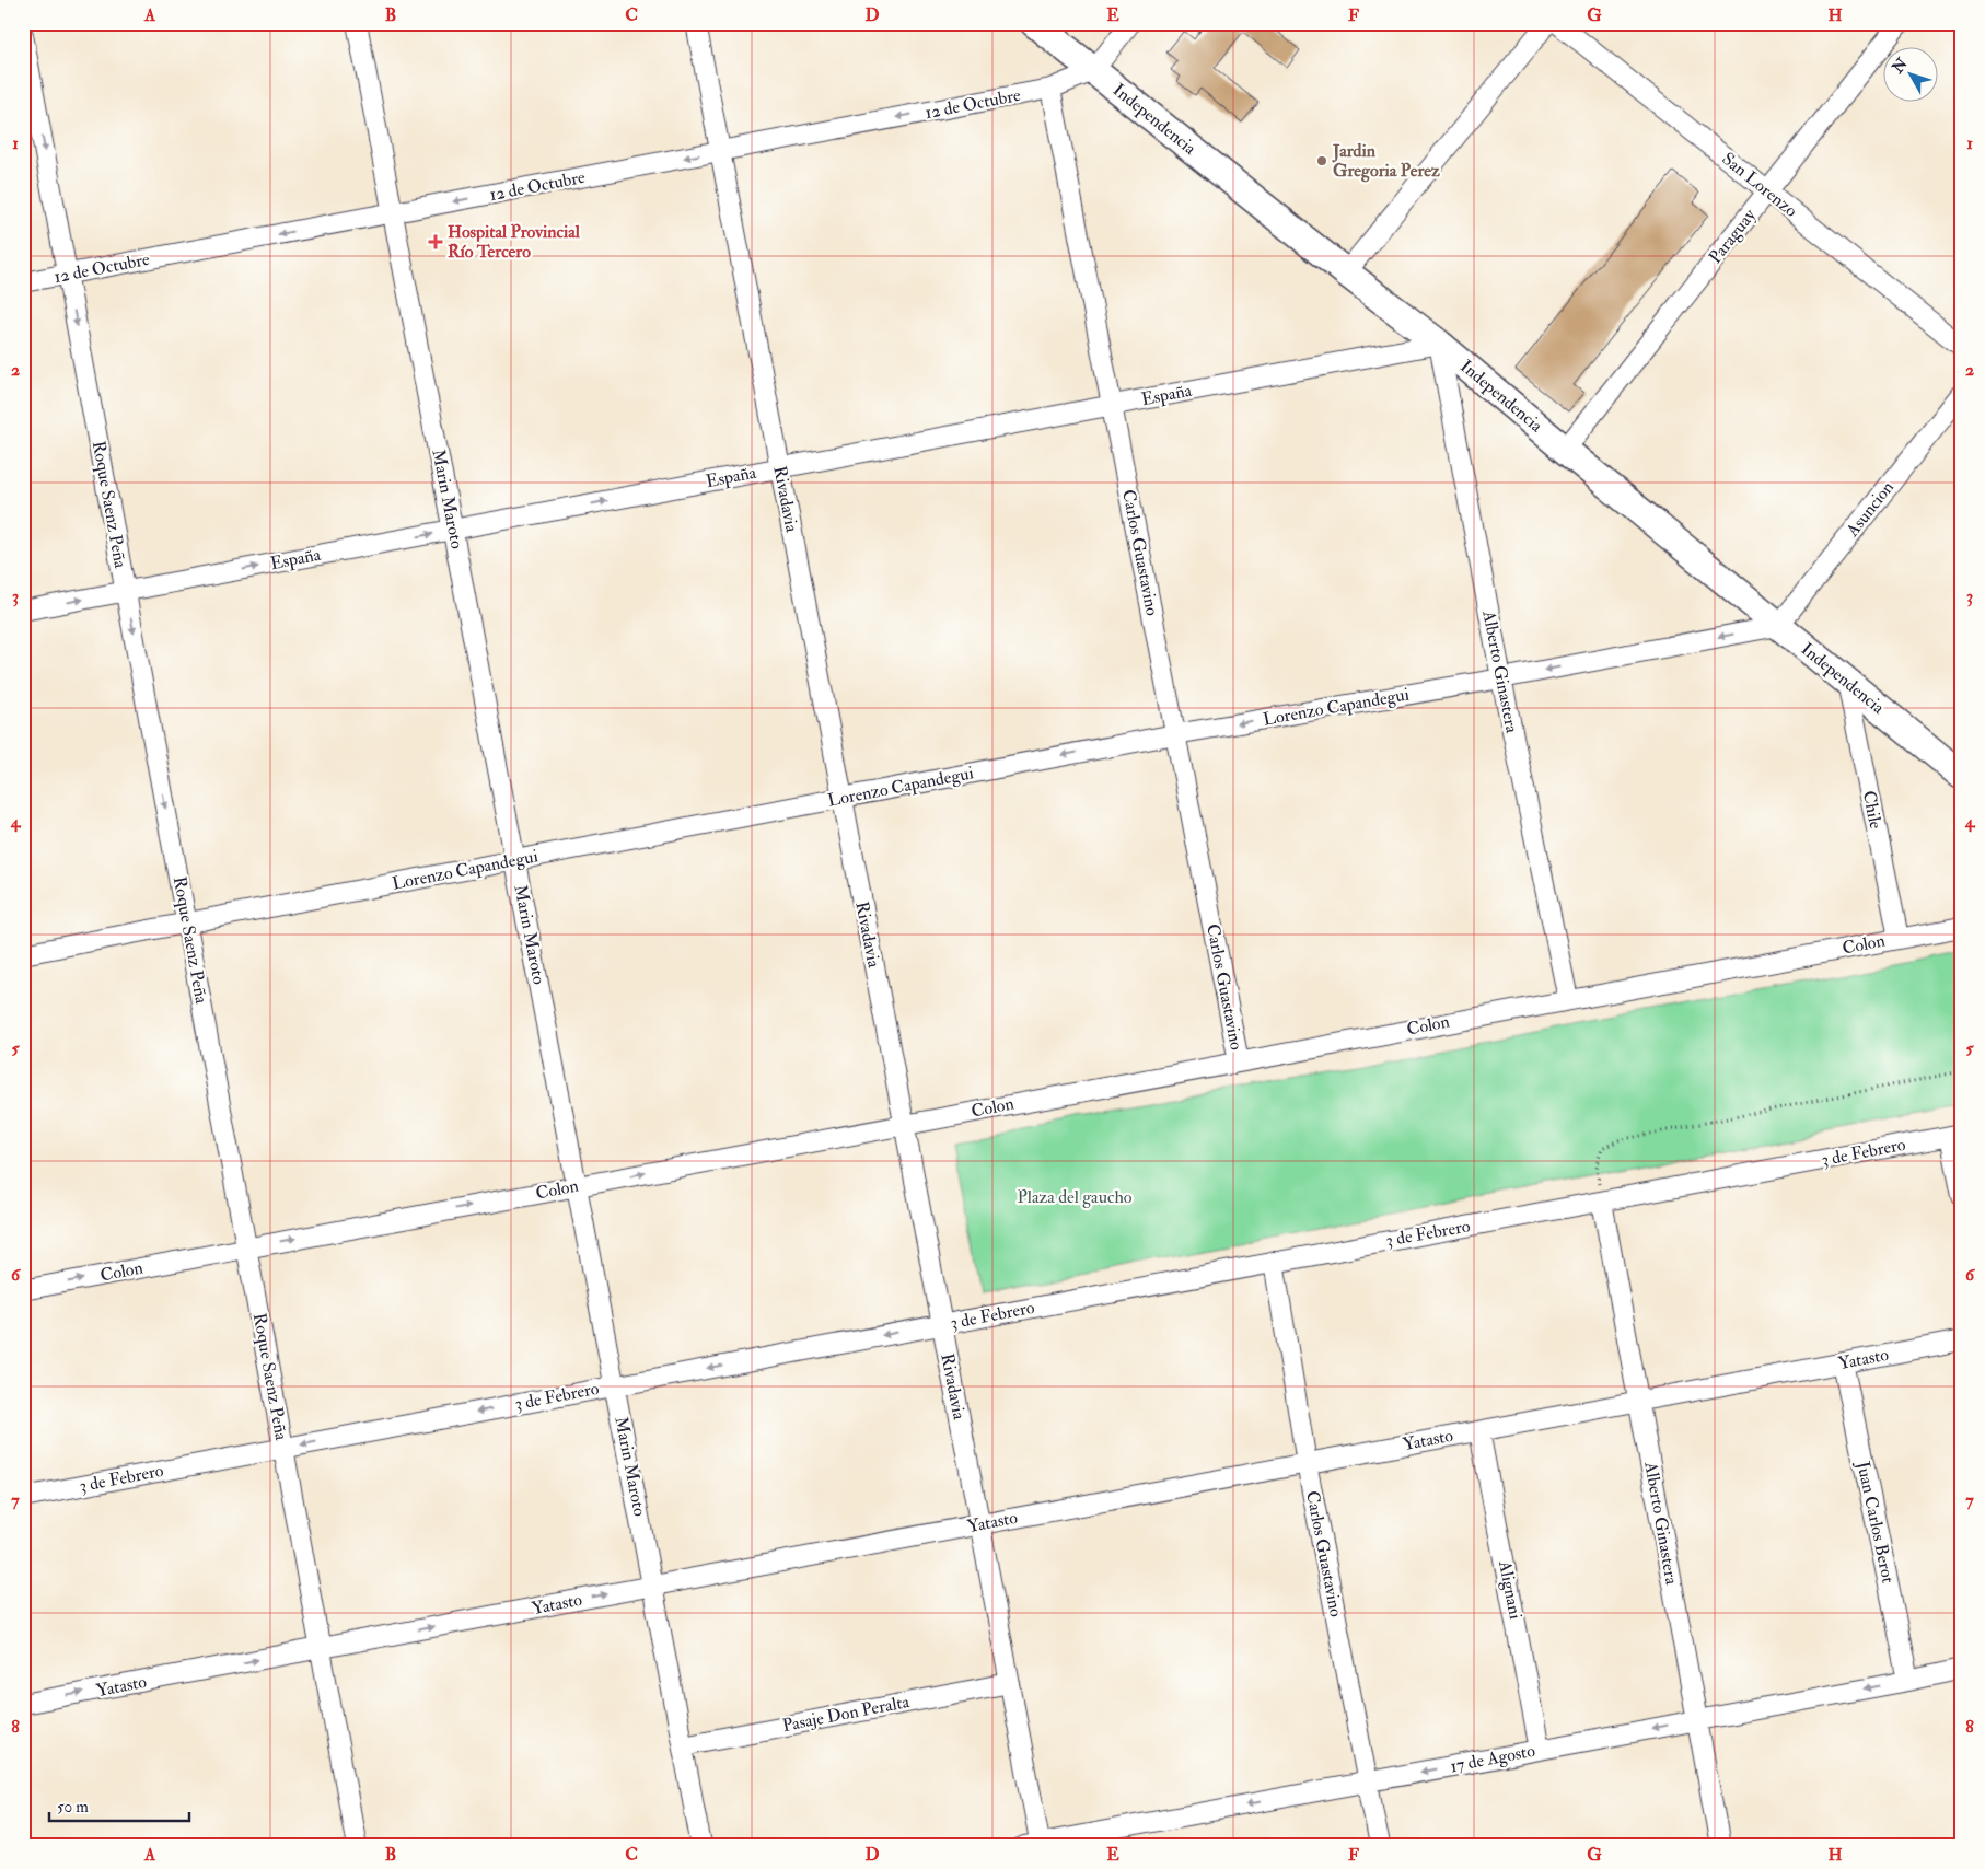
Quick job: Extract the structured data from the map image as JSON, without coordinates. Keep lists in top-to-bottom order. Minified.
{"streets":{"main road":["Independencia"],"street":["12 de Octubre","San Lorenzo","Paraguay","España","Marin Maroto","Rivadavia","Roque Saenz Peña","Asuncion","Carlos Guastavino","Alberto Ginastera","Lorenzo Capandegui","Chile","Colon","3 de Febrero","Yatasto","Juan Carlos Berot","Alignani","Pasaje Don Peralta","17 de Agosto"]},"crossings":[["12 de Octubre","Marin Maroto"],["12 de Octubre","Rivadavia"],["12 de Octubre","Roque Saenz Peña"],["12 de Octubre","Carlos Guastavino"],["Independencia","Paraguay"],["Independencia","España"],["Independencia","Asuncion"],["Independencia","Alberto Ginastera"],["Independencia","Lorenzo Capandegui"],["Independencia","Chile"],["San Lorenzo","Paraguay"],["España","Marin Maroto"],["España","Rivadavia"],["España","Roque Saenz Peña"],["España","Carlos Guastavino"],["España","Alberto Ginastera"],["Marin Maroto","Lorenzo Capandegui"],["Marin Maroto","Colon"],["Marin Maroto","3 de Febrero"],["Marin Maroto","Yatasto"],["Marin Maroto","Pasaje Don Peralta"],["Rivadavia","Lorenzo Capandegui"],["Rivadavia","Colon"],["Rivadavia","3 de Febrero"],["Rivadavia","Yatasto"],["Rivadavia","Pasaje Don Peralta"],["Rivadavia","17 de Agosto"],["Roque Saenz Peña","Lorenzo Capandegui"],["Roque Saenz Peña","Colon"],["Roque Saenz Peña","3 de Febrero"],["Roque Saenz Peña","Yatasto"],["Asuncion","Lorenzo Capandegui"],["Carlos Guastavino","Lorenzo Capandegui"],["Carlos Guastavino","Colon"],["Carlos Guastavino","3 de Febrero"],["Carlos Guastavino","Yatasto"],["Carlos Guastavino","17 de Agosto"],["Alberto Ginastera","Lorenzo Capandegui"],["Alberto Ginastera","Colon"],["Alberto Ginastera","3 de Febrero"],["Alberto Ginastera","Yatasto"],["Alberto Ginastera","17 de Agosto"],["Chile","Colon"],["Yatasto","Juan Carlos Berot"],["Yatasto","Alignani"],["Juan Carlos Berot","17 de Agosto"],["Alignani","17 de Agosto"]],"one_way":["12 de Octubre","España","Roque Saenz Peña","Lorenzo Capandegui","Colon","17 de Agosto"],"parks":["Plaza del gaucho"],"places":{"other":["Jardin Gregoria Perez"],"health":["Hospital Provincial Río Tercero"]},"scale_bar":"50 m","north":"top left","grid":{"columns":["A","B","C","D","E","F","G","H"],"rows":["1","2","3","4","5","6","7","8"]}}
